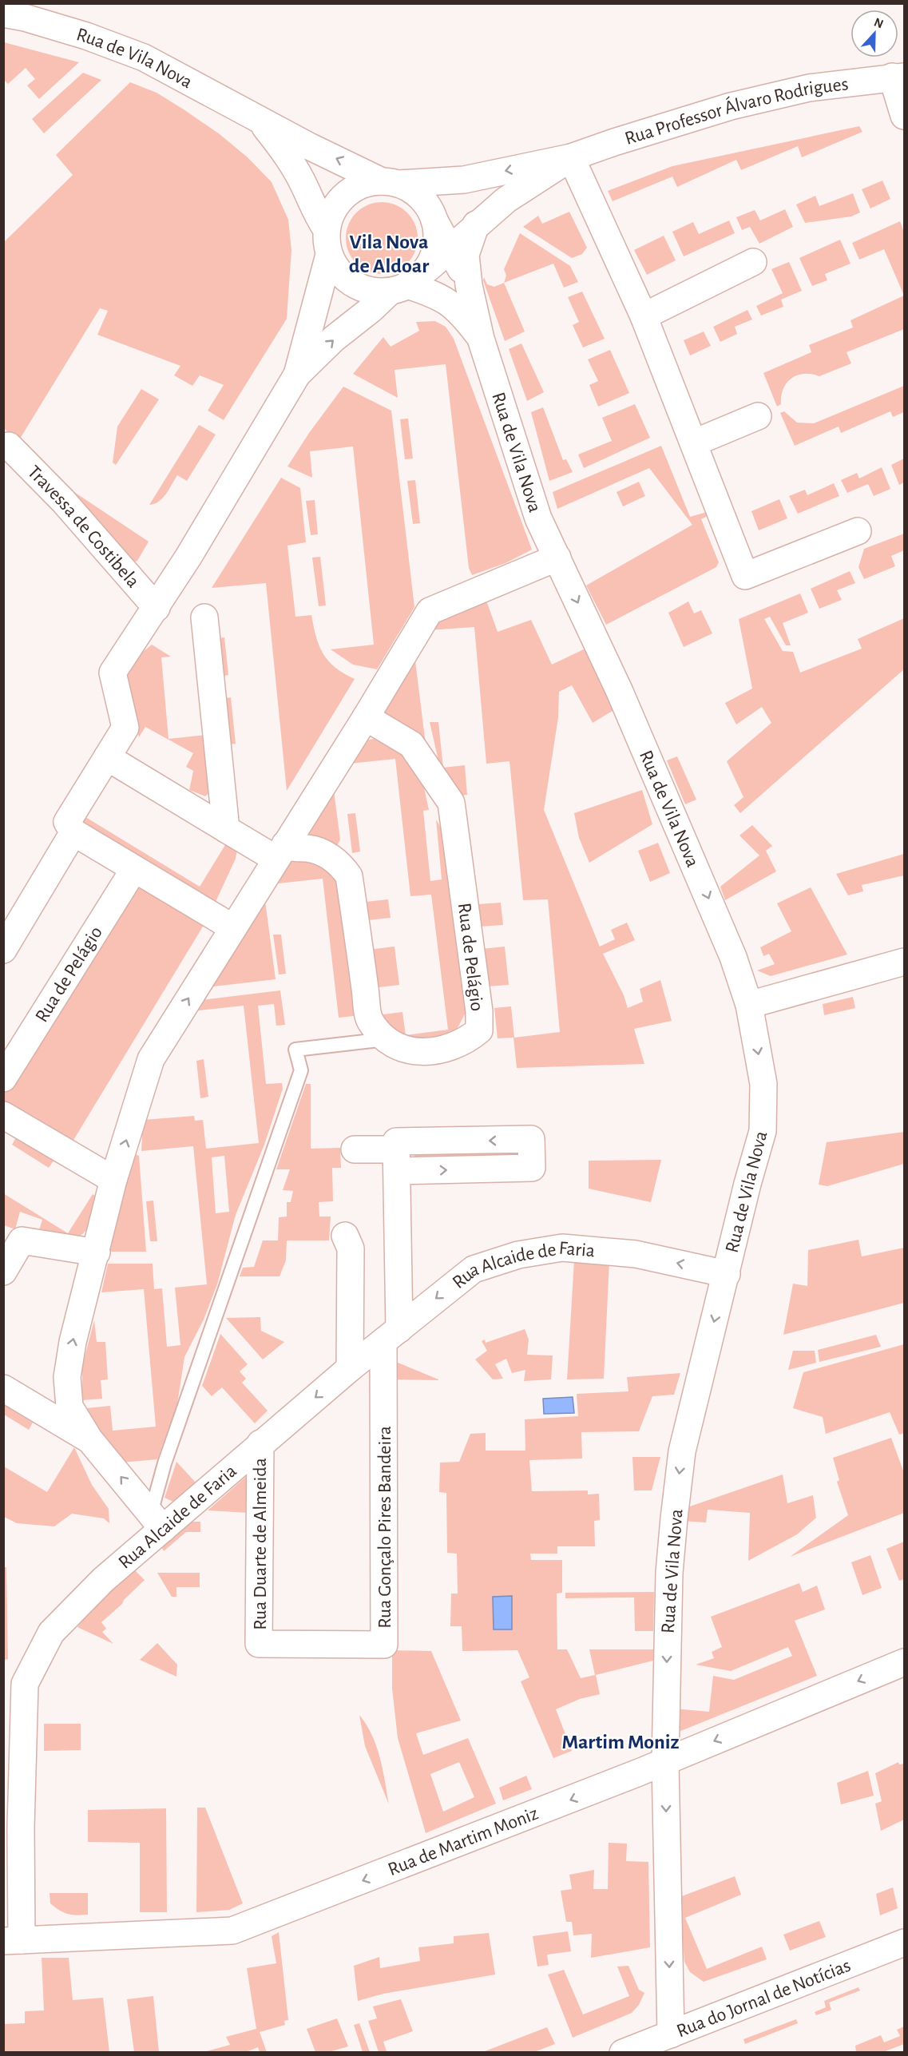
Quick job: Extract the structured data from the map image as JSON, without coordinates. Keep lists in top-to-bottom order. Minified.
{"streets":{"street":["Rua de Vila Nova","Rua Professor Álvaro Rodrigues","Travessa de Costibela","Rua de Pelágio","Rua Alcaide de Faria","Rua Gonçalo Pires Bandeira","Rua Duarte de Almeida","Rua de Martim Moniz","Rua do Jornal de Notícias"]},"crossings":[["Rua de Vila Nova","Rua Professor Álvaro Rodrigues"],["Rua de Vila Nova","Rua Alcaide de Faria"],["Rua de Vila Nova","Rua de Martim Moniz"],["Rua de Vila Nova","Rua do Jornal de Notícias"],["Rua Alcaide de Faria","Rua Gonçalo Pires Bandeira"],["Rua Alcaide de Faria","Rua Duarte de Almeida"],["Rua Alcaide de Faria","Rua de Martim Moniz"],["Rua Gonçalo Pires Bandeira","Rua Duarte de Almeida"]],"one_way":["Rua de Vila Nova","Rua Alcaide de Faria","Rua de Martim Moniz"],"districts":["Vila Nova de Aldoar","Martim Moniz"],"north":"top"}
